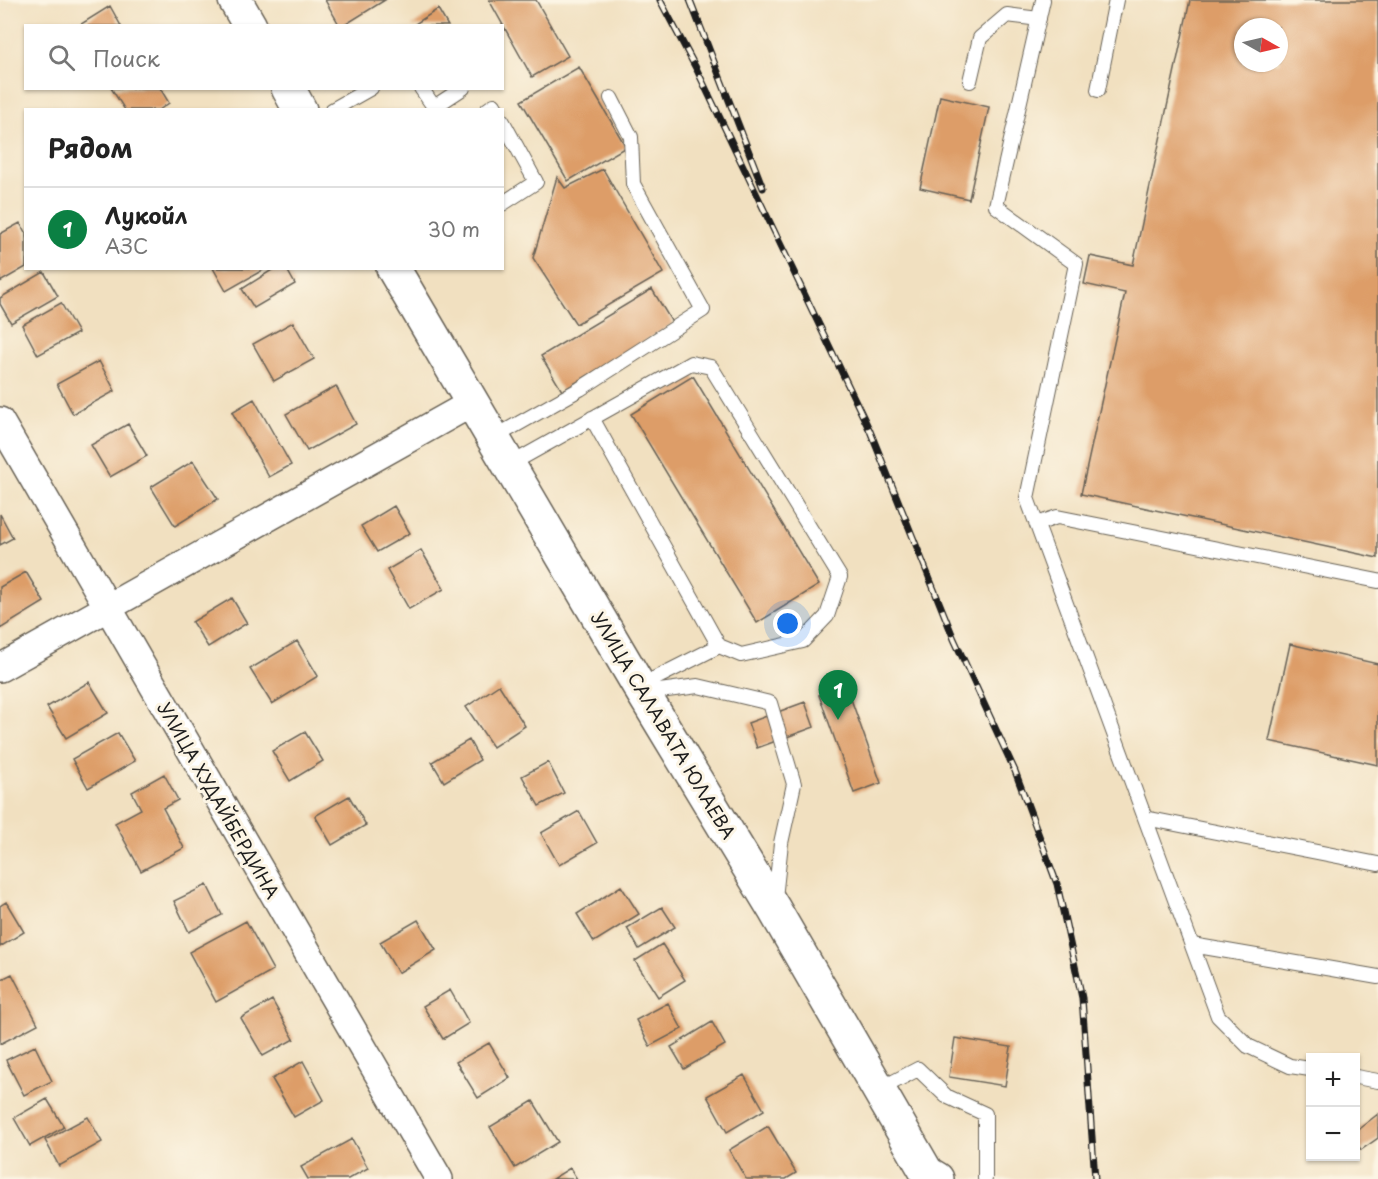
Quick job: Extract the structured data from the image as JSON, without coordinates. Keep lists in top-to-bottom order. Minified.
{"streets":{"street":["УЛИЦА САЛАВАТА ЮЛАЕВА","УЛИЦА ХУДАЙБЕРДИНА"]},"north":"right","page":{"search":"Поиск","heading":"Рядом","list":[{"mark":"1","name":"Лукойл","note":"АЗС","value":"30 m"}],"pins":"1","map_buttons":["+","−"]}}
